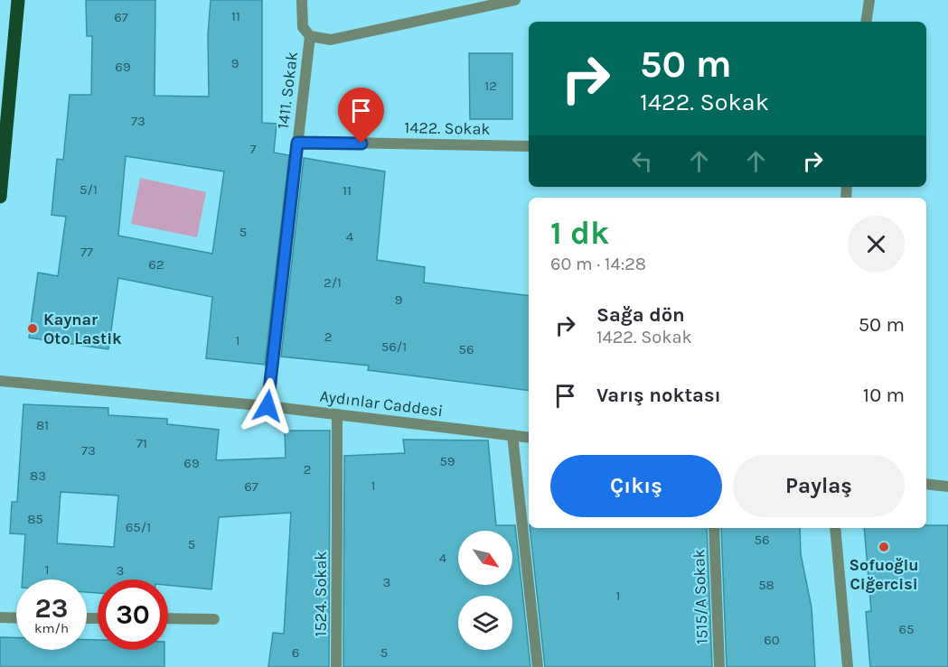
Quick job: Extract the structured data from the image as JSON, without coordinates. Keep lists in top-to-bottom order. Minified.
{"streets":{"street":["1411. Sokak","1422. Sokak","Aydınlar Caddesi","1524. Sokak","1515/A Sokak"]},"crossings":[["1411. Sokak","1422. Sokak"],["1411. Sokak","Aydınlar Caddesi"],["Aydınlar Caddesi","1524. Sokak"]],"places":["Kaynar Oto Lastik","Sofuoğlu Ciğercisi"],"house_numbers":["11","67","9","69","12","73","7","5/1","11","5","4","77","62","2/1","9","2","1","56/1","56","81","71","73","59","69","2","83","1","67","85","65/1","56","5","4","1","3","3","58","1","65","60","6","5"],"north":"bottom right","page":{"turn":["50 m","1422. Sokak"],"heading":["1 dk","60 m · 14:28"],"list":[{"name":"Sağa dön","note":"1422. Sokak","value":"50 m"},{"name":"Varış noktası","value":"10 m"}],"buttons":["Çıkış","Paylaş"],"speed":"23 km/h","limit":"30"}}
